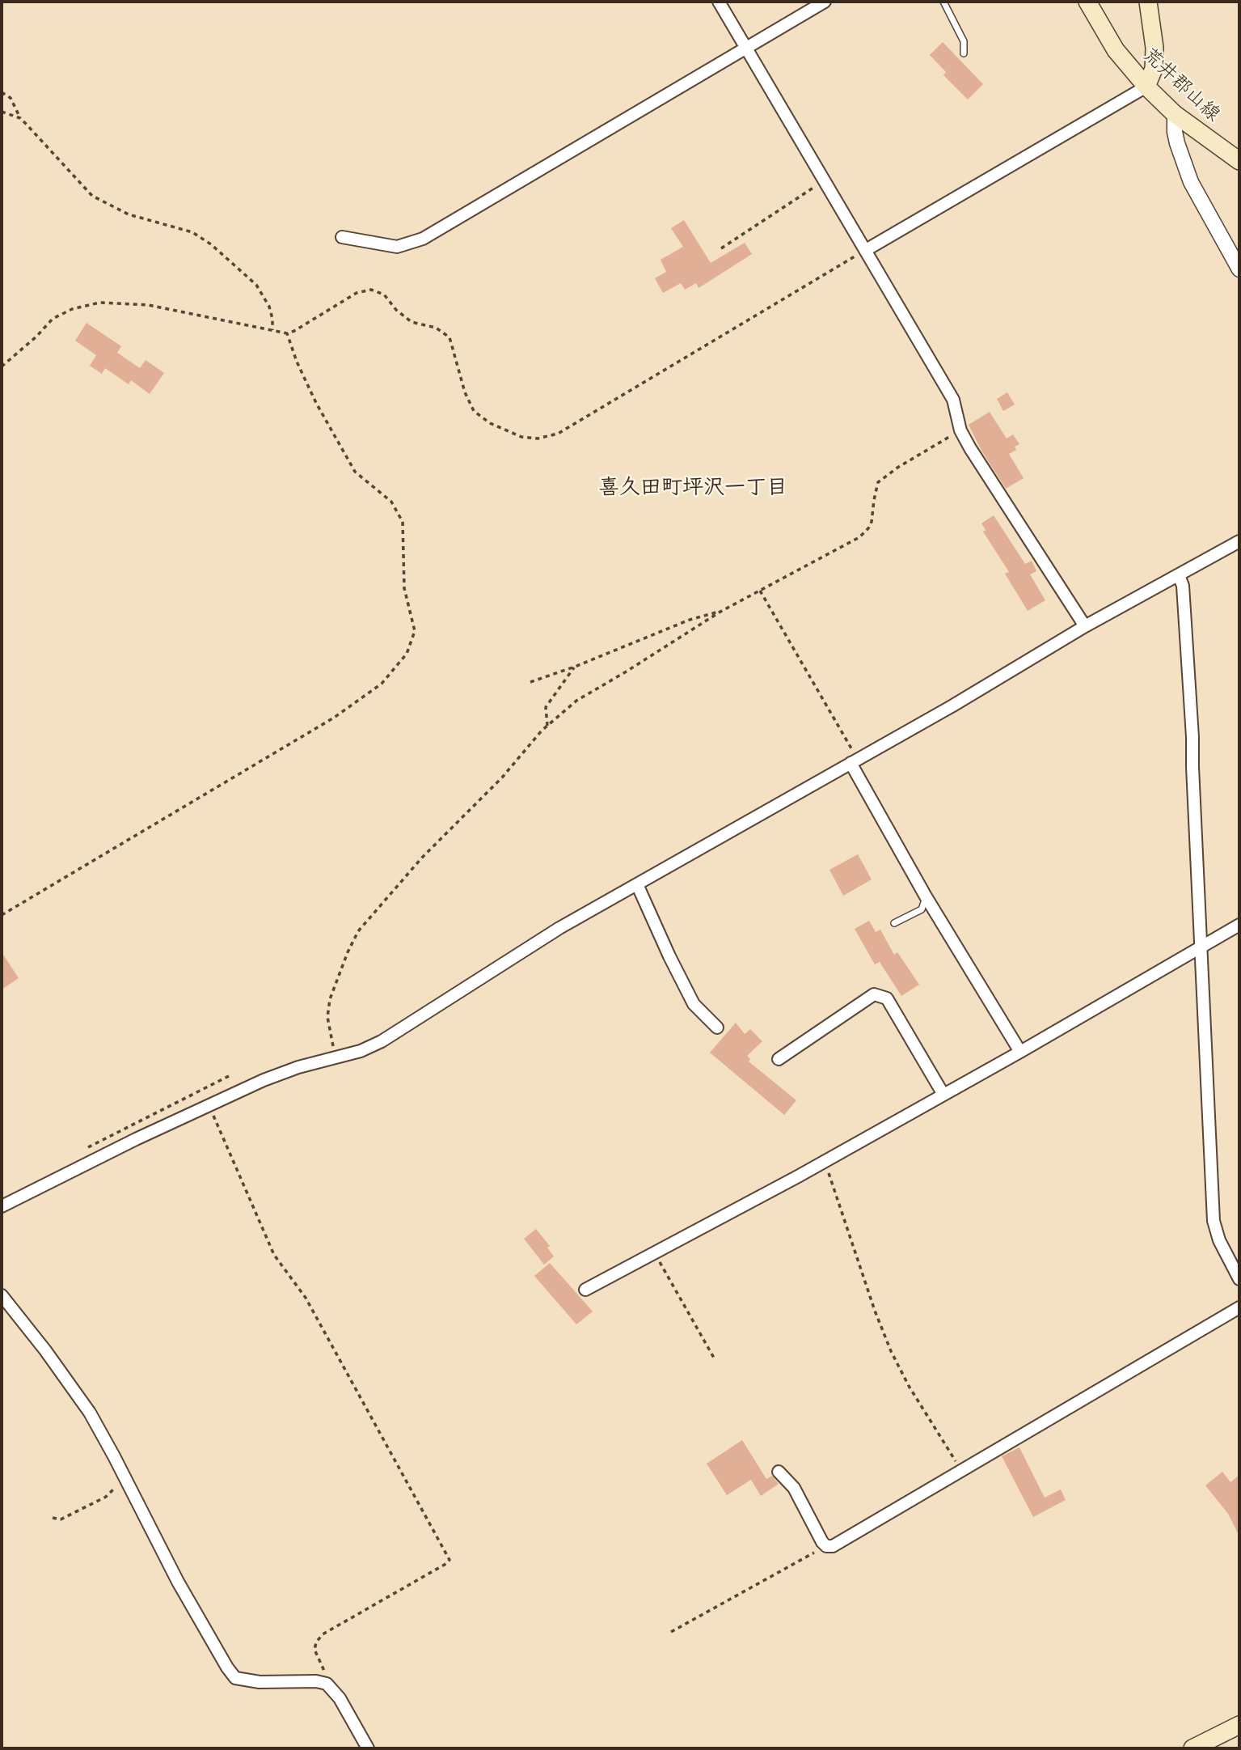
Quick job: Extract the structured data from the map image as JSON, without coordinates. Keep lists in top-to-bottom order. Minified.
{"streets":{"main road":["荒井郡山線"]},"districts":["喜久田町坪沢一丁目"]}
